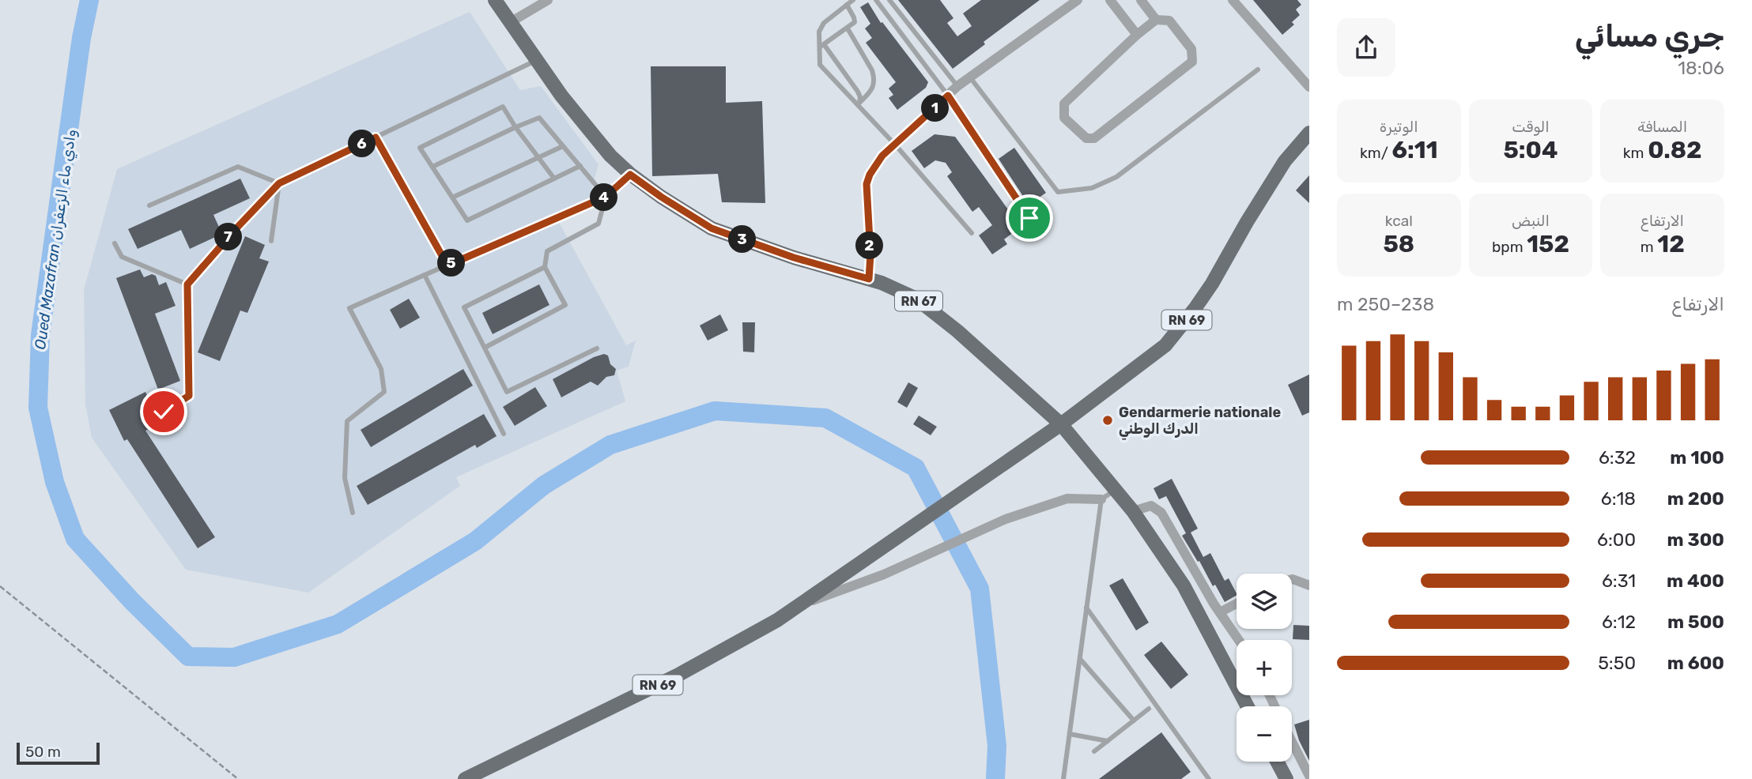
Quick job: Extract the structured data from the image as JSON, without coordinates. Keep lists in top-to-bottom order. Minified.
{"streets":{"main road":["RN 67","RN 69"]},"crossings":[["RN 67","RN 69"]],"water":["Oued Mazafran وادي ماء الزعفران"],"places":["Gendarmerie nationale الدرك الوطني"],"scale_bar":"50 m","page":{"heading":["جري مسائي","18:06"],"stats":[["المسافة","0.82 km"],["الوقت","5:04"],["الوتيرة","6:11 /km"],["الارتفاع","12 m"],["النبض","152 bpm"],["kcal","58"]],"pins":["1","6","4","7","3","2","5"],"chart":["الارتفاع","238–250 m"],"list":[{"name":"100 m","note":"6:32"},{"name":"200 m","note":"6:18"},{"name":"300 m","note":"6:00"},{"name":"400 m","note":"6:31"},{"name":"500 m","note":"6:12"},{"name":"600 m","note":"5:50"}],"map_buttons":["+","−"],"scale":"50 m"}}
